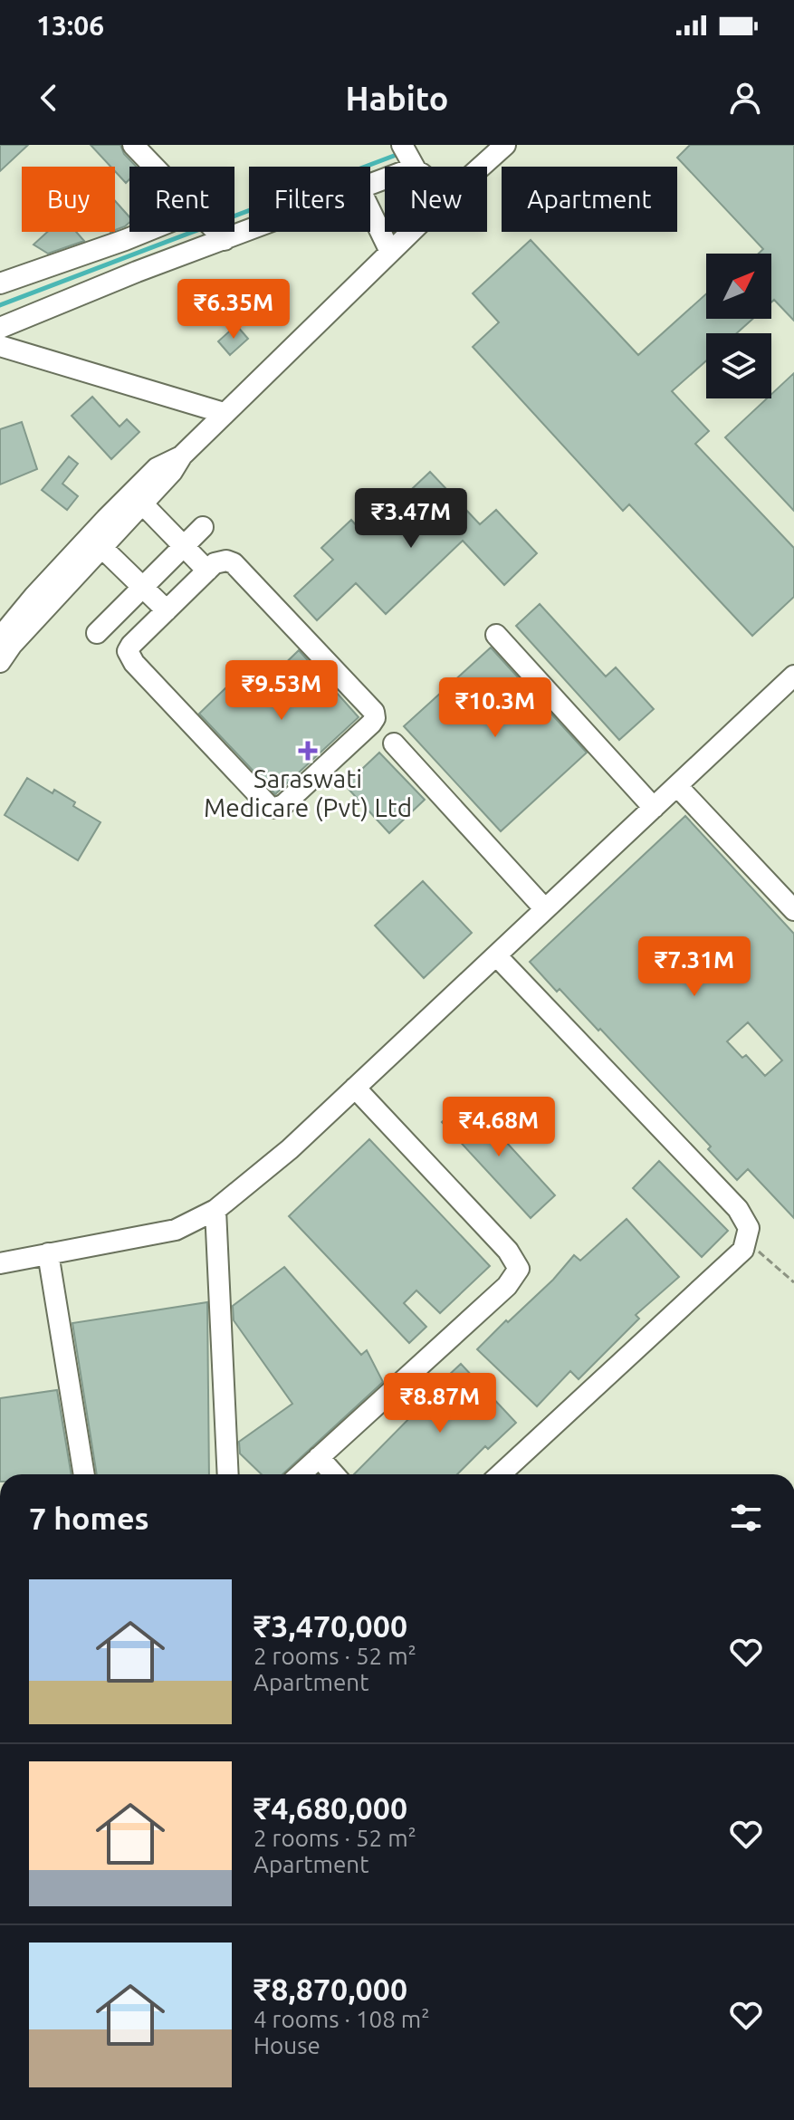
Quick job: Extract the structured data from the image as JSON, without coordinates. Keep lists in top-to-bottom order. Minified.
{"places":{"health":["Saraswati Medicare (Pvt) Ltd"]},"north":"top right","page":{"status":"13:06","header":"Habito","chip":["Buy","Rent","Filters","New","Apartment"],"price":["₹6.35M","₹3.47M","₹9.53M","₹10.3M","₹7.31M","₹4.68M","₹8.87M"],"heading":"7 homes","list":[{"name":"₹3,470,000","note":"2 rooms · 52 m² · Apartment"},{"name":"₹4,680,000","note":"2 rooms · 52 m² · Apartment"},{"name":"₹8,870,000","note":"4 rooms · 108 m² · House"}]}}
